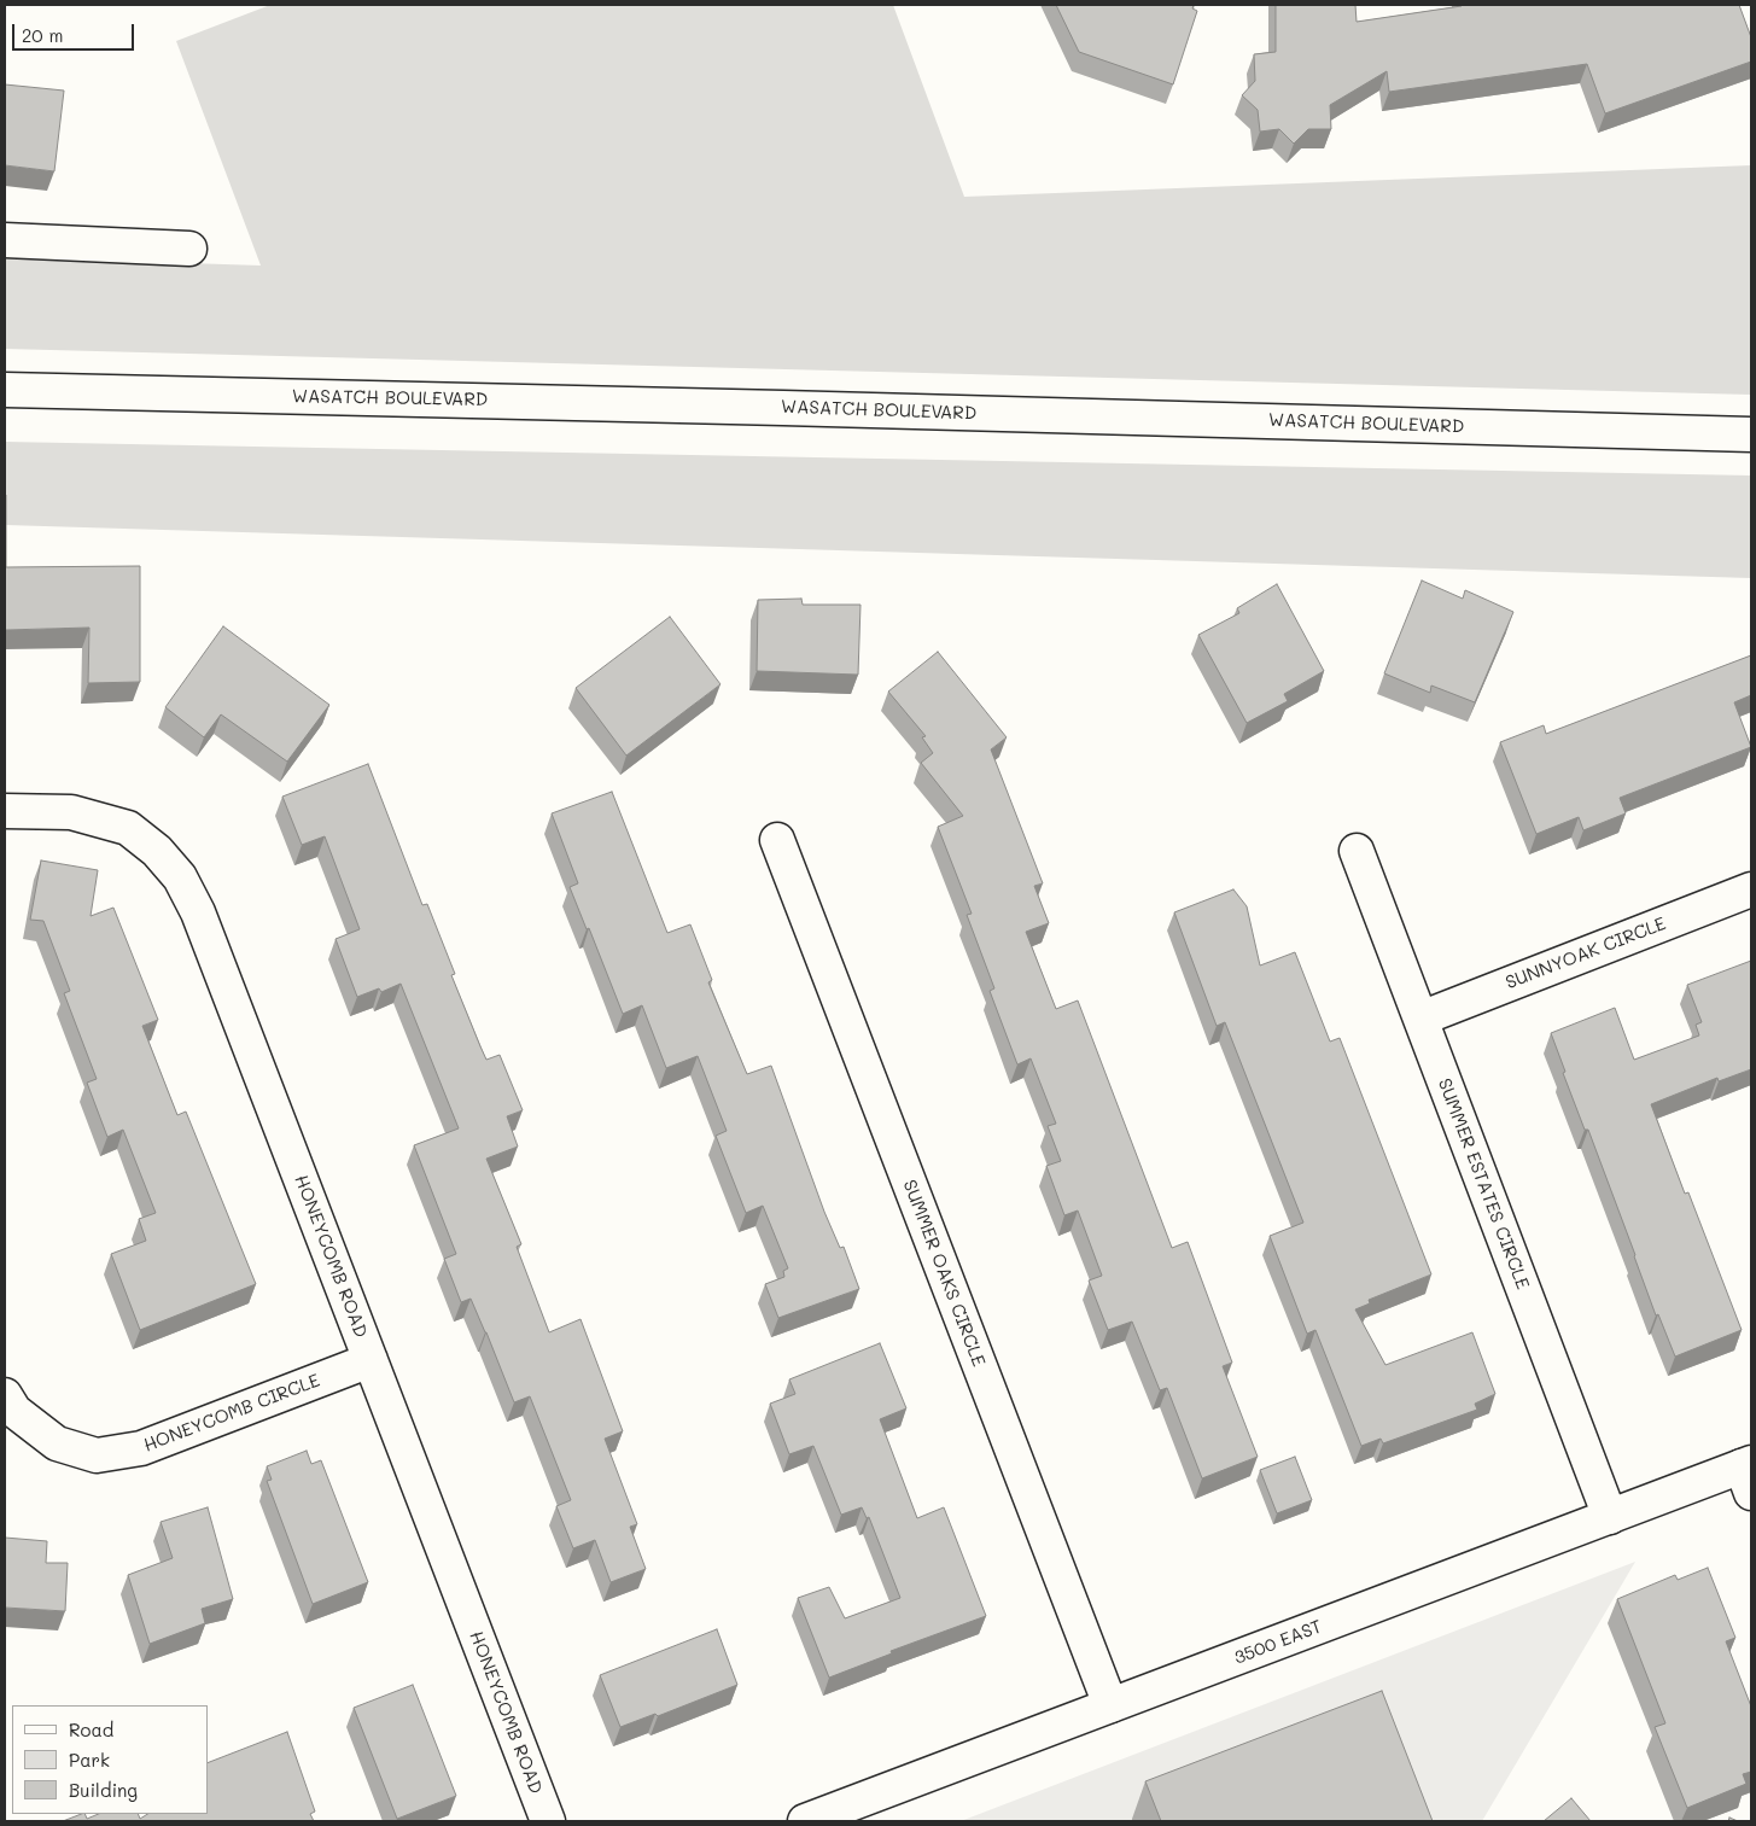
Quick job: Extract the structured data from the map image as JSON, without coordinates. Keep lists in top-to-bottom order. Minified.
{"streets":{"street":["WASATCH BOULEVARD","SUNNYOAK CIRCLE","SUMMER ESTATES CIRCLE","HONEYCOMB ROAD","SUMMER OAKS CIRCLE","HONEYCOMB CIRCLE","3500 EAST"]},"crossings":[["SUNNYOAK CIRCLE","SUMMER ESTATES CIRCLE"],["SUMMER ESTATES CIRCLE","3500 EAST"],["HONEYCOMB ROAD","HONEYCOMB CIRCLE"],["SUMMER OAKS CIRCLE","3500 EAST"]],"legend":["Road","Park","Building"],"scale_bar":"20 m"}
